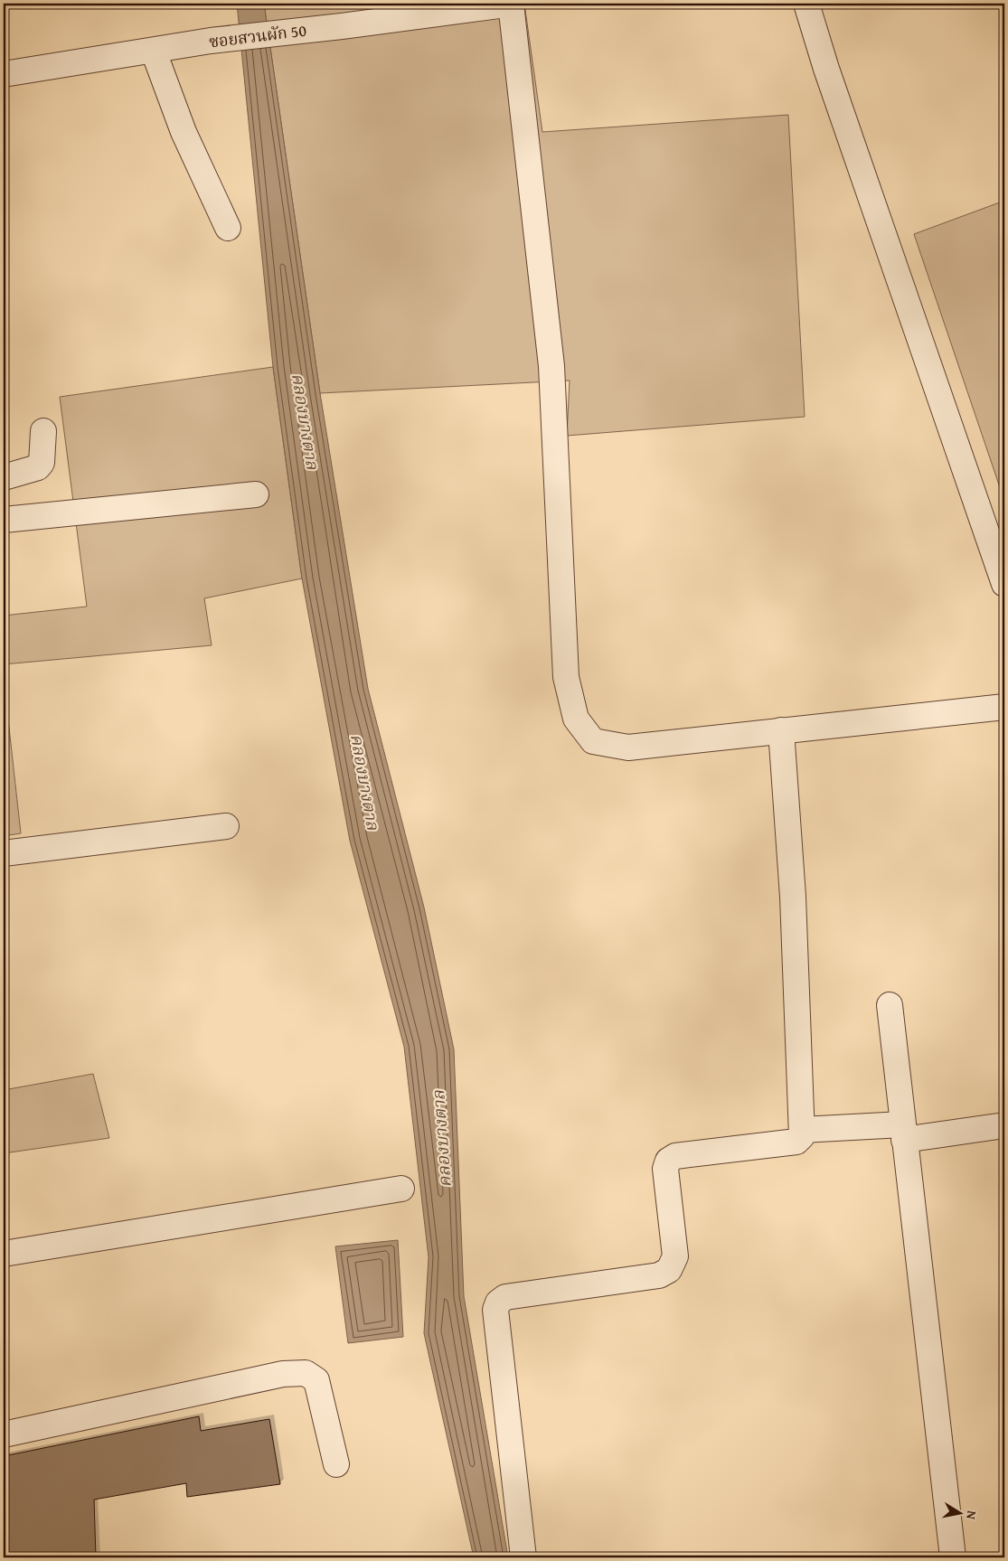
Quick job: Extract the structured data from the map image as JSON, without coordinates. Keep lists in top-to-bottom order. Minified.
{"streets":{"street":["ซอยสวนผัก 50"]},"water":["คลองบางตาล"],"north":"right"}
